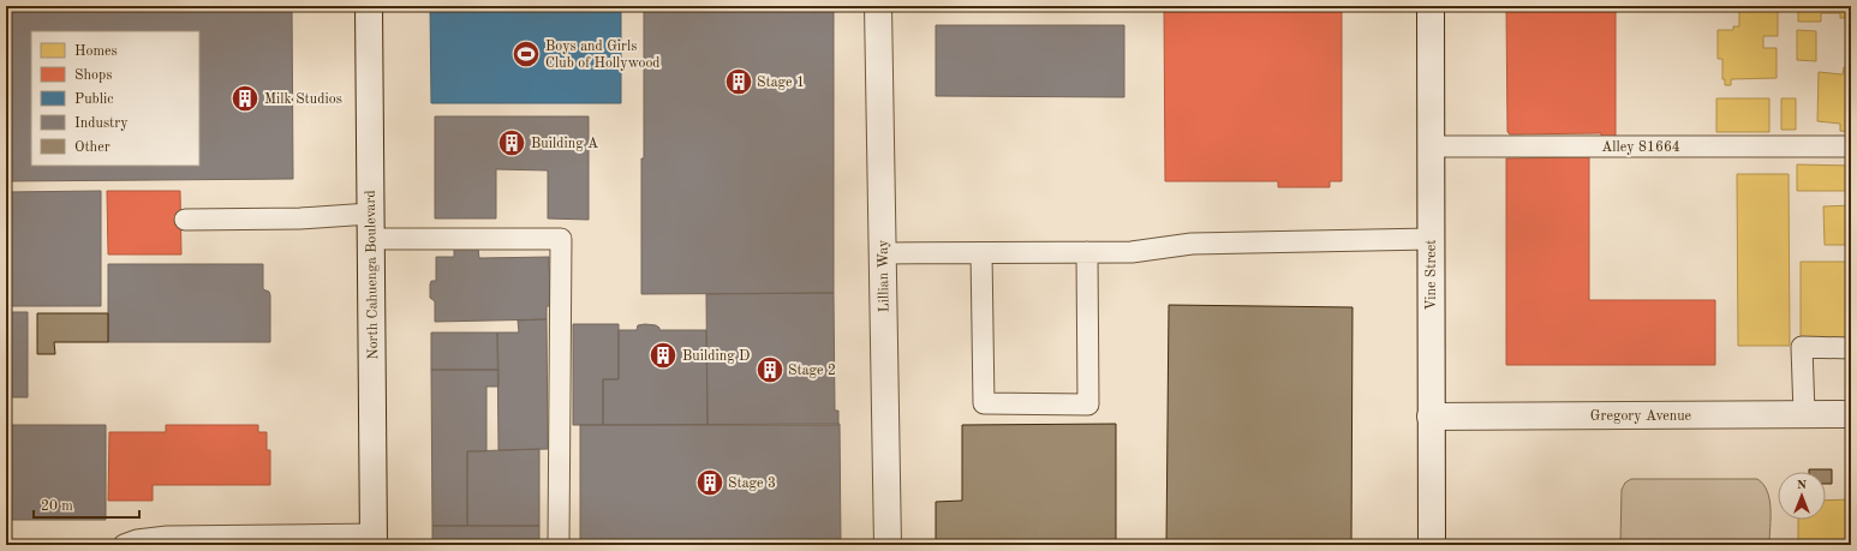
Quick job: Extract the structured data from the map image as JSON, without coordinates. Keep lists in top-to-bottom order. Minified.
{"streets":{"main road":["North Cahuenga Boulevard","Vine Street","Lillian Way","Gregory Avenue"],"lane":["Alley 81664"]},"crossings":[["Alley 81664","Vine Street"],["Vine Street","Gregory Avenue"]],"places":{"sports":["Boys and Girls Club of Hollywood"],"building":["Stage 1","Milk Studios","Building A","Building D","Stage 2","Stage 3"]},"legend":["Homes","Shops","Public","Industry","Other"],"scale_bar":"20 m","north":"top"}
